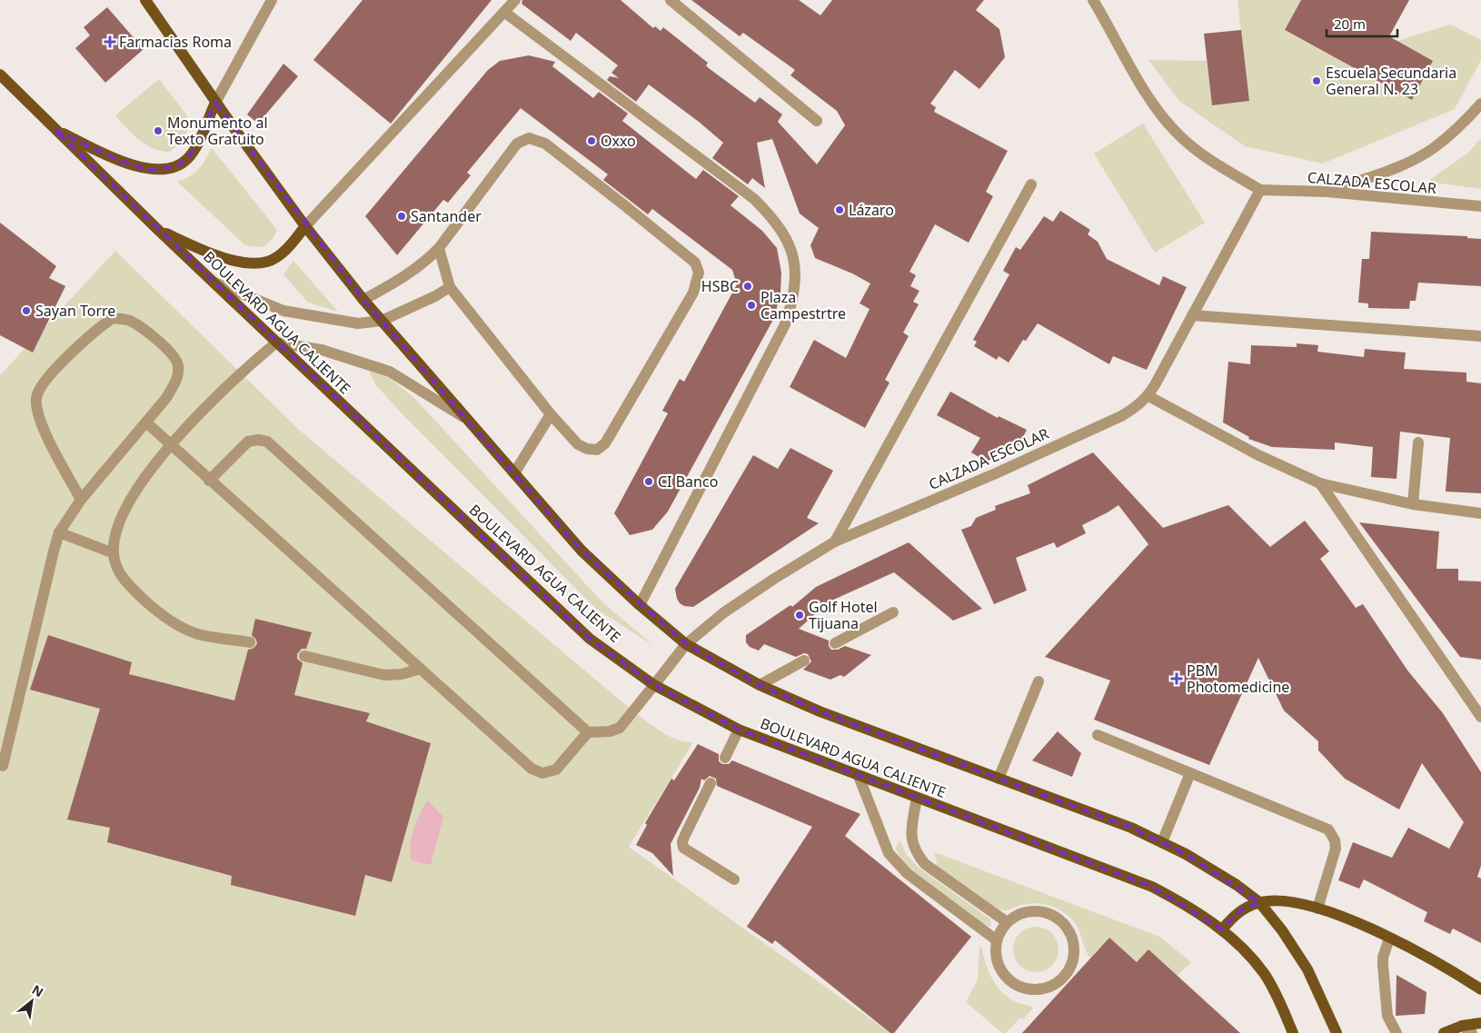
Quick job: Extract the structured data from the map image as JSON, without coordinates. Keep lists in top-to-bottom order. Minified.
{"streets":{"main road":["BOULEVARD AGUA CALIENTE"],"street":["CALZADA ESCOLAR"]},"crossings":[["CALZADA ESCOLAR","BOULEVARD AGUA CALIENTE"]],"places":{"health":["Farmacias Roma","PBM Photomedicine"],"other":["Escuela Secundaria General N. 23","Monumento al Texto Gratuito","Oxxo","Lázaro","Santander","HSBC","Plaza Campestrtre","Sayan Torre","CI Banco","Golf Hotel Tijuana"]},"scale_bar":"20 m","north":"top right"}
